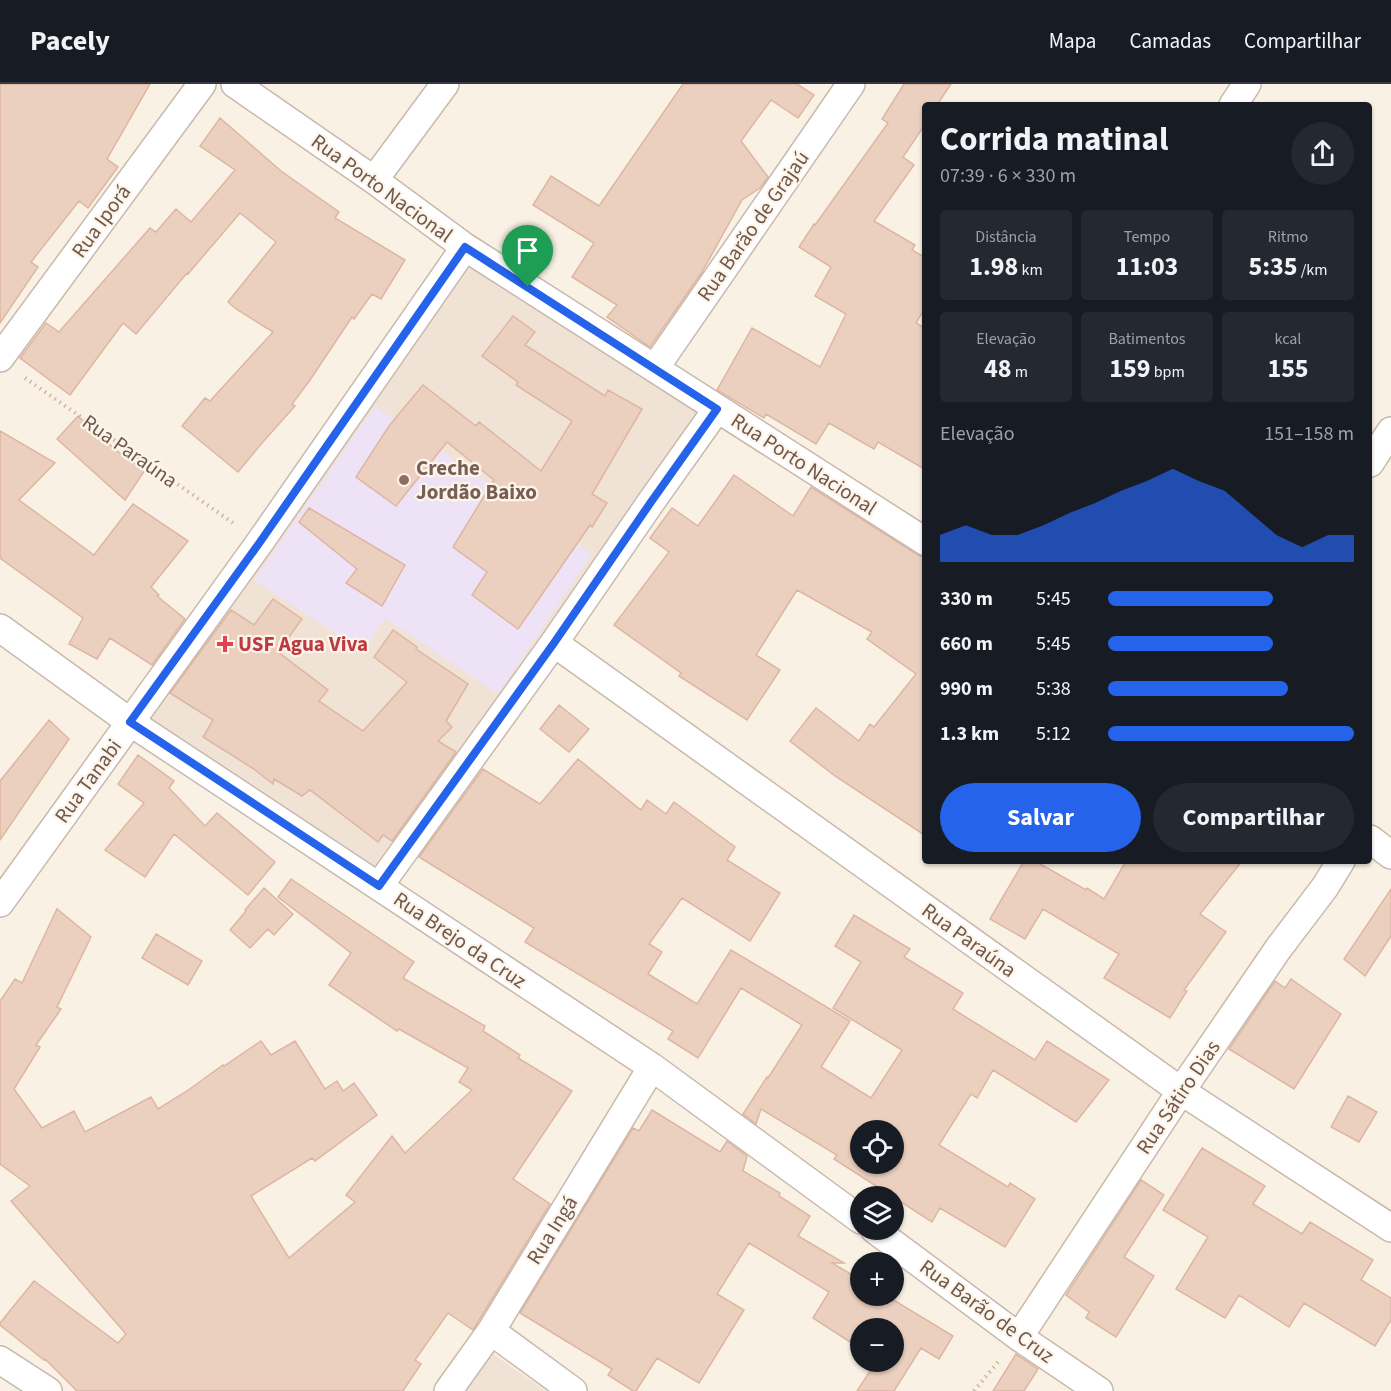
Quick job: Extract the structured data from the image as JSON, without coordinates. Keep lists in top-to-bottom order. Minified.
{"streets":{"street":["Rua Porto Nacional","Rua Iporá","Rua Barão de Grajaú","Rua Paraúna","Rua Tanabi","Rua Brejo da Cruz","Rua Sátiro Dias","Rua Ingá","Rua Barão de Cruz"]},"crossings":[["Rua Porto Nacional","Rua Barão de Grajaú"],["Rua Porto Nacional","Rua Tanabi"],["Rua Iporá","Rua Paraúna"],["Rua Paraúna","Rua Tanabi"],["Rua Paraúna","Rua Sátiro Dias"],["Rua Tanabi","Rua Brejo da Cruz"],["Rua Brejo da Cruz","Rua Ingá"],["Rua Sátiro Dias","Rua Barão de Cruz"]],"places":{"other":["Creche Jordão Baixo"],"health":["USF Agua Viva"]},"page":{"header":"Pacely","nav":["Mapa","Camadas","Compartilhar"],"heading":["Corrida matinal","07:39 · 6 × 330 m"],"stats":[["Distância","1.98 km"],["Tempo","11:03"],["Ritmo","5:35 /km"],["Elevação","48 m"],["Batimentos","159 bpm"],["kcal","155"]],"chart":["Elevação","151–158 m"],"list":[{"name":"330 m","note":"5:45"},{"name":"660 m","note":"5:45"},{"name":"990 m","note":"5:38"},{"name":"1.3 km","note":"5:12"}],"buttons":["Salvar","Compartilhar"],"map_buttons":["+","−"]}}
